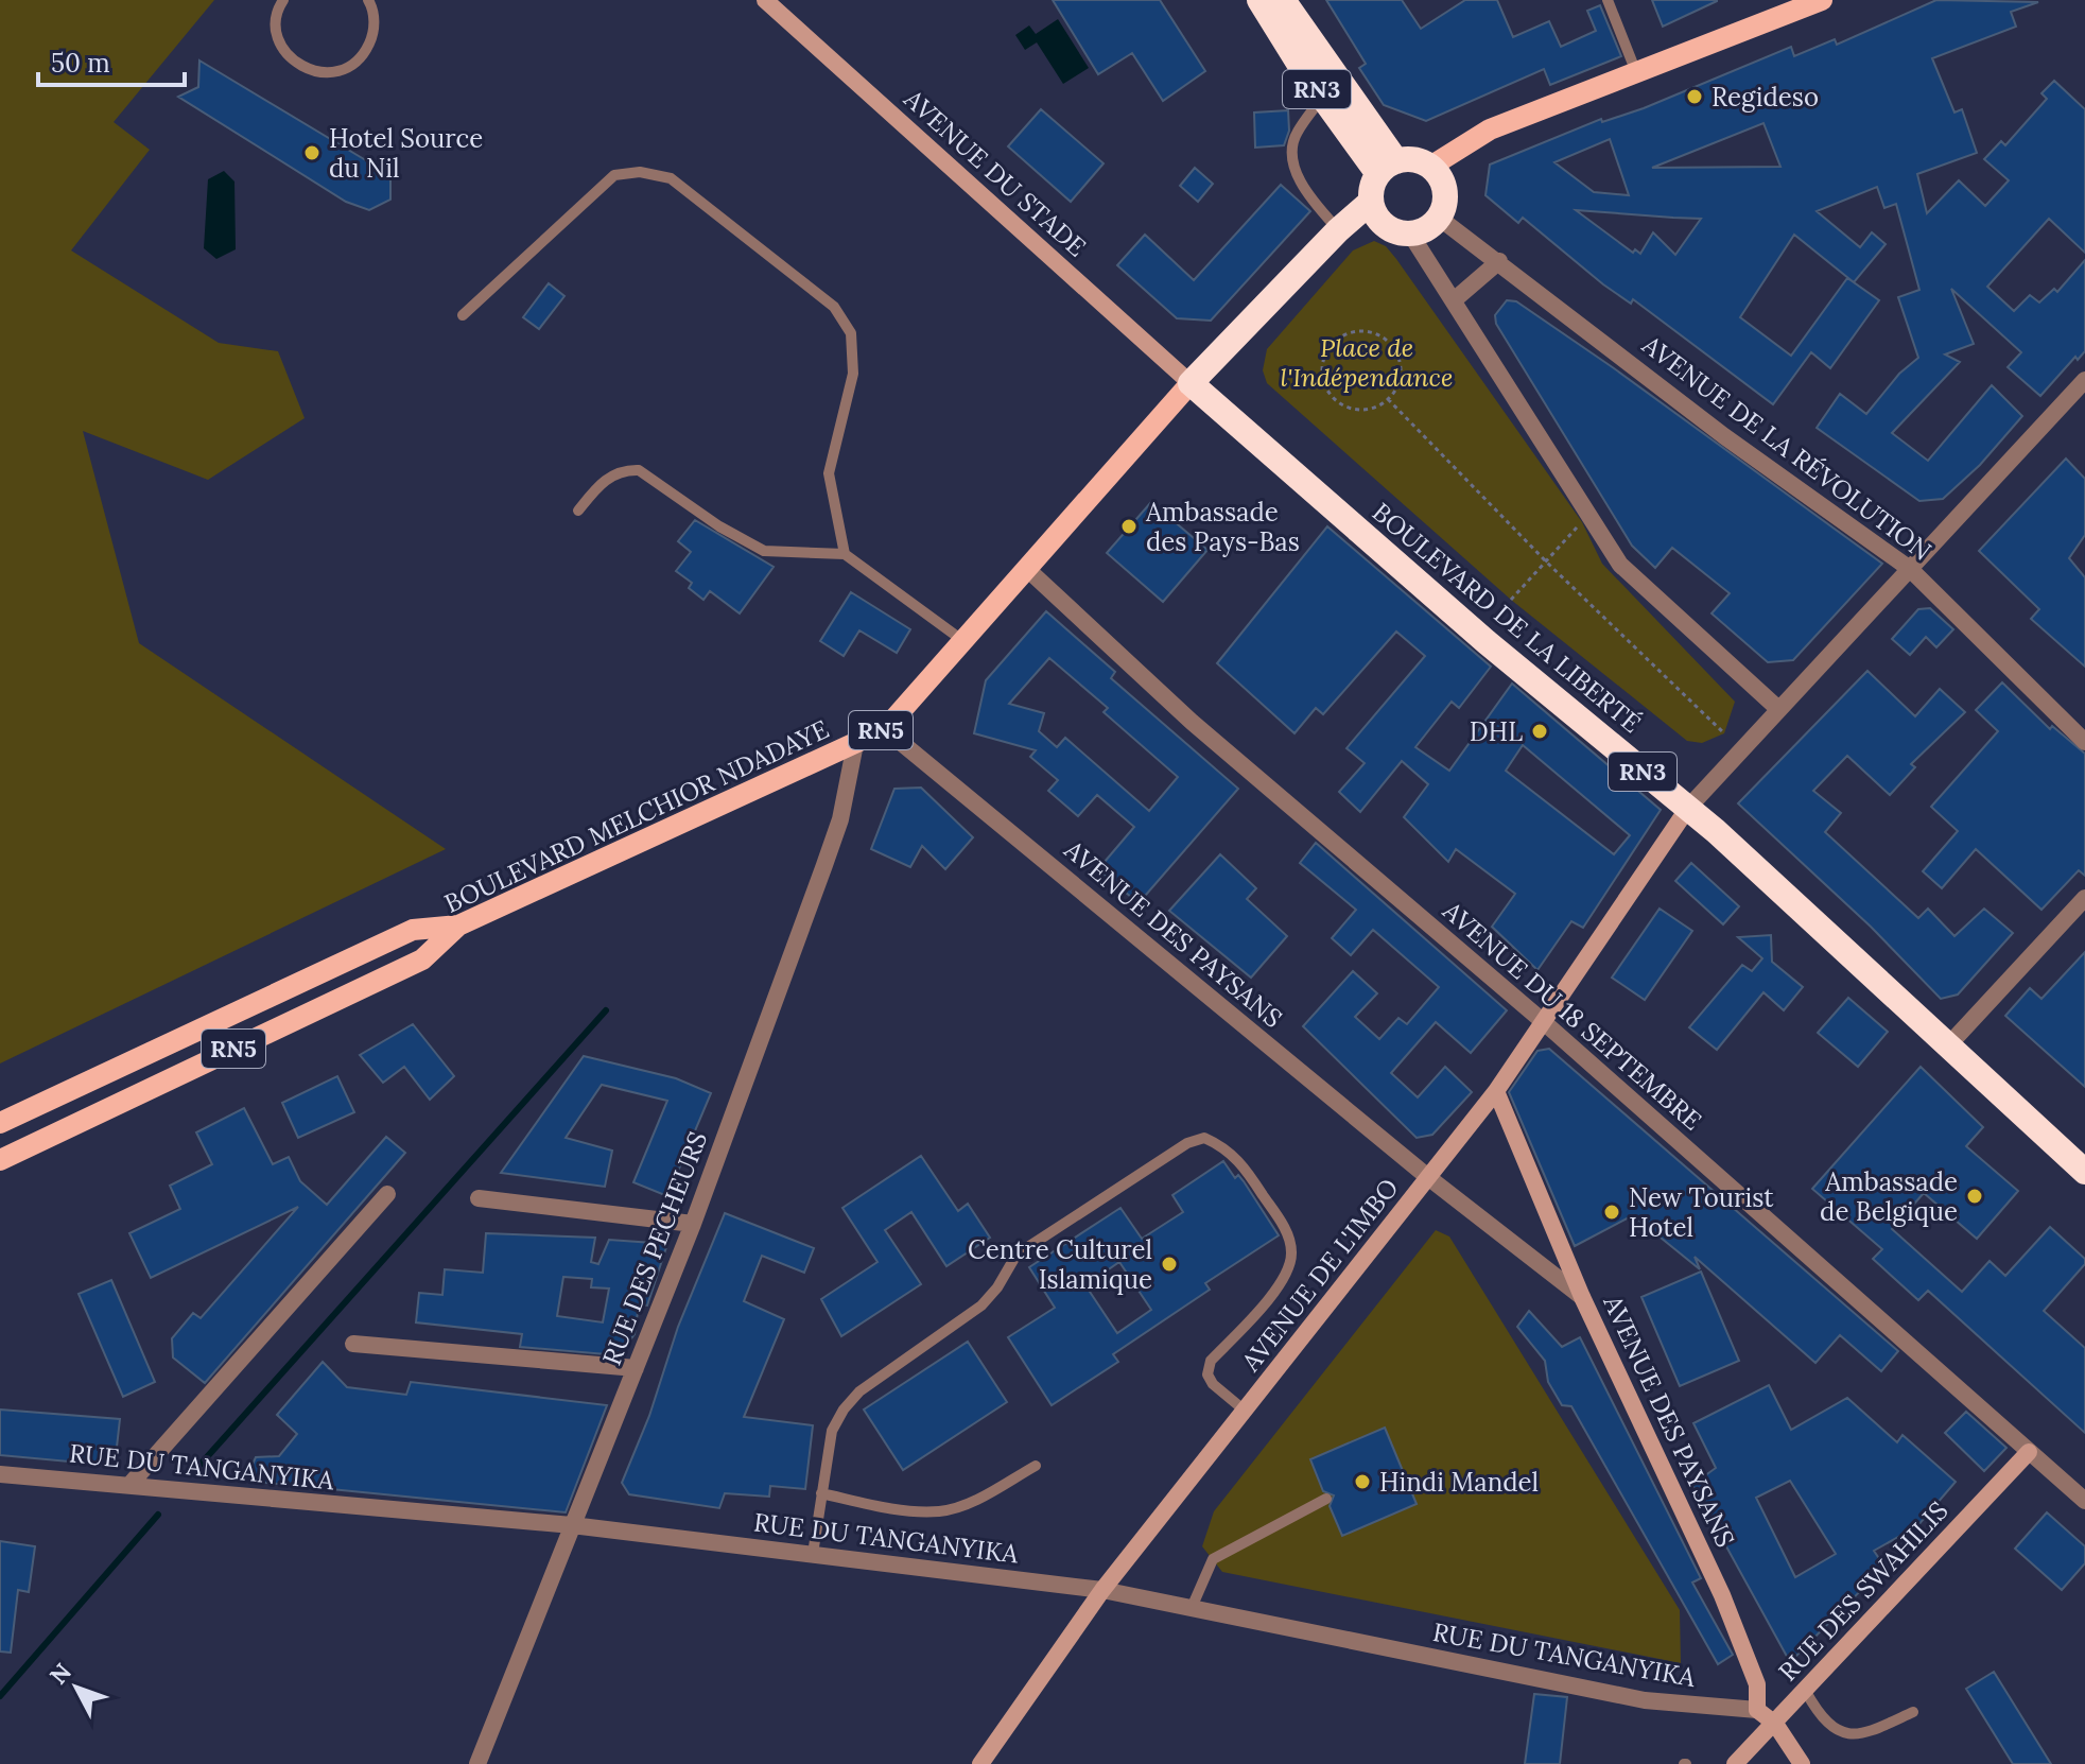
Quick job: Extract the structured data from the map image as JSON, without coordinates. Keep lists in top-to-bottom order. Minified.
{"streets":{"highway":["RN3","BOULEVARD DE LA LIBERTÉ","RN5"],"main road":["BOULEVARD MELCHIOR NDADAYE"],"street":["AVENUE DU STADE","AVENUE DE LA RÉVOLUTION","AVENUE DES PAYSANS","AVENUE DU 18 SEPTEMBRE","RUE DES PECHEURS","AVENUE DE L'IMBO","RUE DU TANGANYIKA","RUE DES SWAHILIS"]},"crossings":[["RN3","AVENUE DE LA RÉVOLUTION"],["RN3","RN5"],["AVENUE DU STADE","BOULEVARD DE LA LIBERTÉ"],["AVENUE DU STADE","RN5"],["AVENUE DU STADE","BOULEVARD MELCHIOR NDADAYE"],["AVENUE DE LA RÉVOLUTION","RN5"],["BOULEVARD DE LA LIBERTÉ","RN5"],["BOULEVARD DE LA LIBERTÉ","BOULEVARD MELCHIOR NDADAYE"],["BOULEVARD DE LA LIBERTÉ","AVENUE DE L'IMBO"],["RN5","BOULEVARD MELCHIOR NDADAYE"],["BOULEVARD MELCHIOR NDADAYE","AVENUE DES PAYSANS"],["BOULEVARD MELCHIOR NDADAYE","AVENUE DU 18 SEPTEMBRE"],["BOULEVARD MELCHIOR NDADAYE","RUE DES PECHEURS"],["AVENUE DES PAYSANS","AVENUE DE L'IMBO"],["AVENUE DES PAYSANS","RUE DU TANGANYIKA"],["AVENUE DU 18 SEPTEMBRE","AVENUE DE L'IMBO"],["AVENUE DU 18 SEPTEMBRE","RUE DES SWAHILIS"],["RUE DES PECHEURS","RUE DU TANGANYIKA"],["AVENUE DE L'IMBO","RUE DU TANGANYIKA"]],"parks":["Place de l'Indépendance"],"places":["Regideso","Hotel Source du Nil","Ambassade des Pays-Bas","DHL","Ambassade de Belgique","New Tourist Hotel","Centre Culturel Islamique","Hindi Mandel"],"scale_bar":"50 m","north":"top left"}
